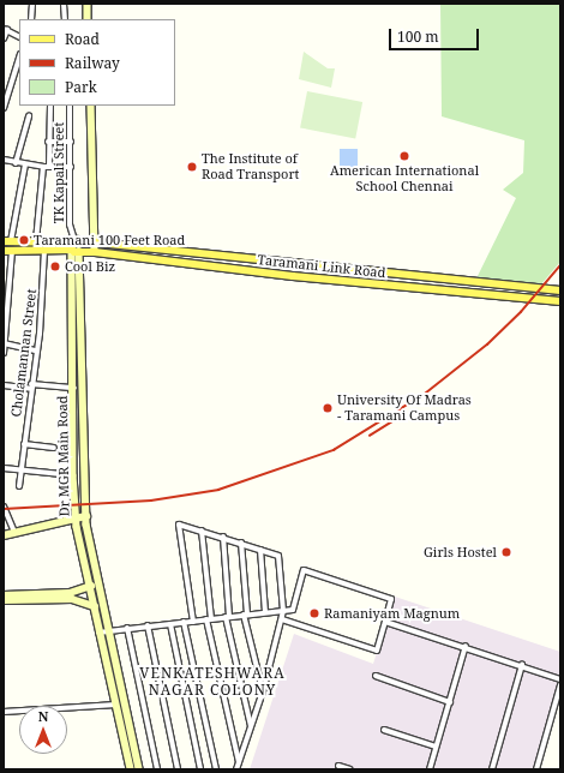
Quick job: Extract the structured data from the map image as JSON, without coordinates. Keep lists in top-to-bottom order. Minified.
{"streets":{"main road":["Taramani Link Road","Dr MGR Main Road"],"street":["TK Kapali Street","Cholamannan Street"]},"crossings":[["TK Kapali Street","Taramani Link Road"],["TK Kapali Street","Dr MGR Main Road"],["Taramani Link Road","Dr MGR Main Road"]],"districts":["VENKATESHWARA NAGAR COLONY"],"places":["American International School Chennai","The Institute of Road Transport","Taramani 100 Feet Road","Cool Biz","University Of Madras - Taramani Campus","Girls Hostel","Ramaniyam Magnum"],"legend":["Road","Railway","Park"],"scale_bar":"100 m","north":"top"}
